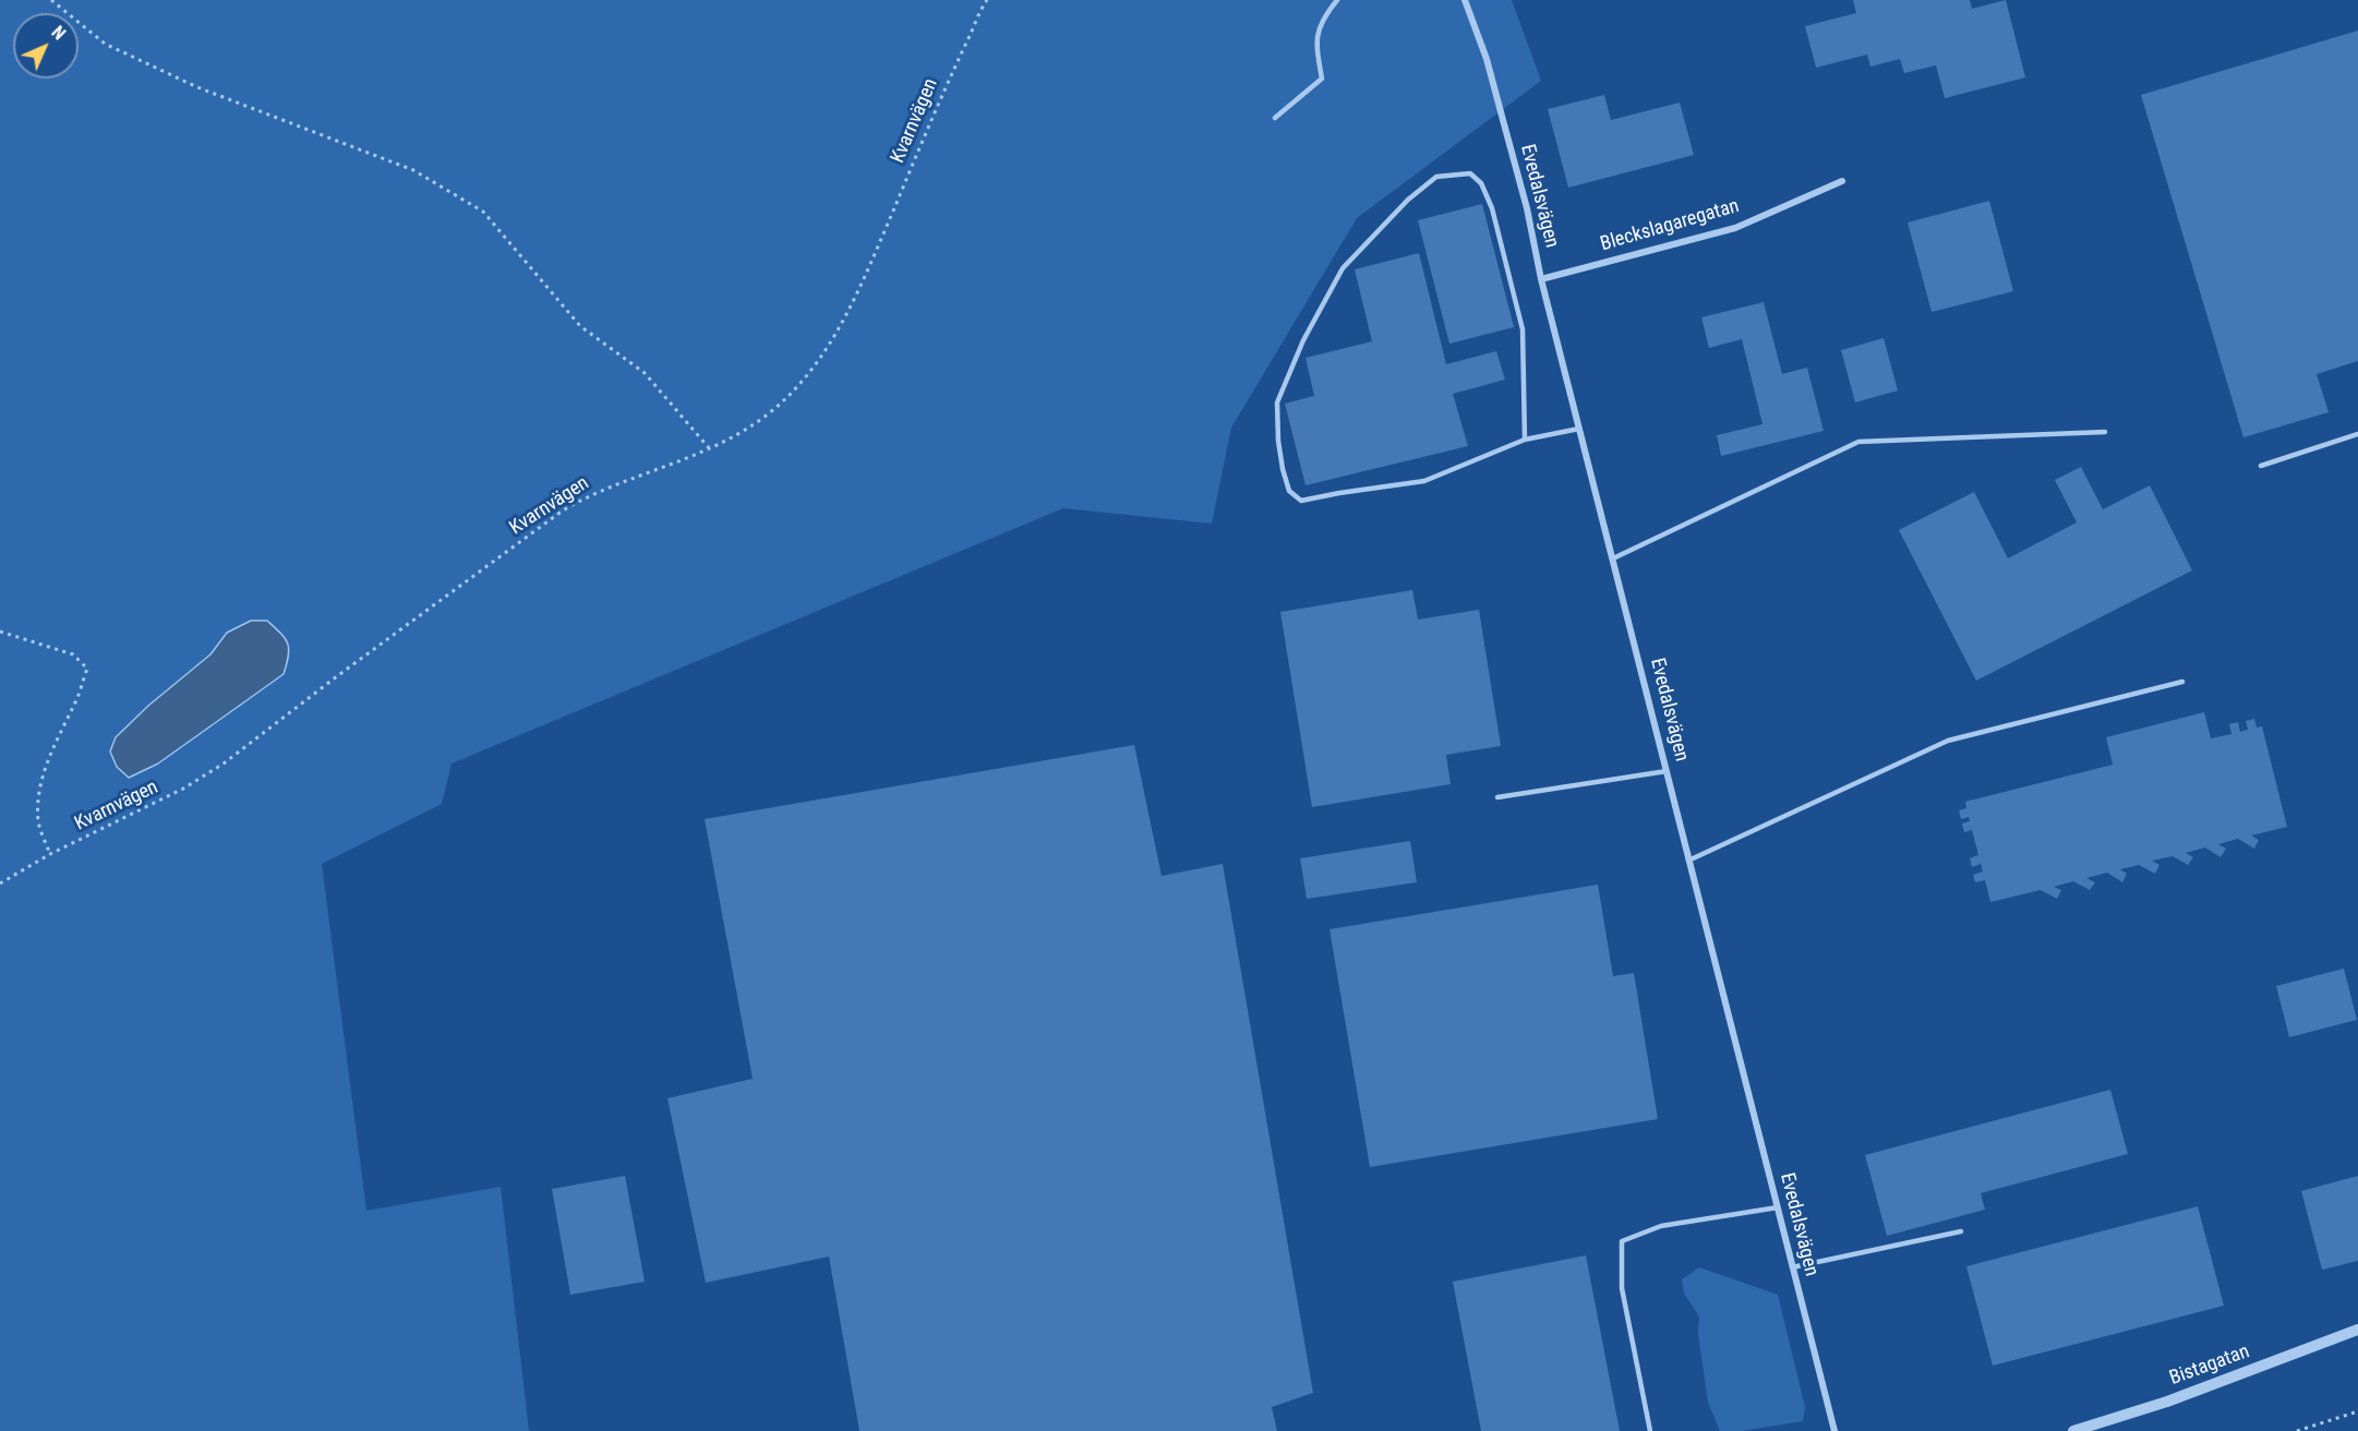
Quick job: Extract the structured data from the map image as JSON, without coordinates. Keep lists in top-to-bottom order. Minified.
{"streets":{"street":["Evedalsvägen","Bleckslagaregatan","Bistagatan"],"path":["Kvarnvägen"]},"crossings":[["Evedalsvägen","Bleckslagaregatan"]],"north":"top right"}
